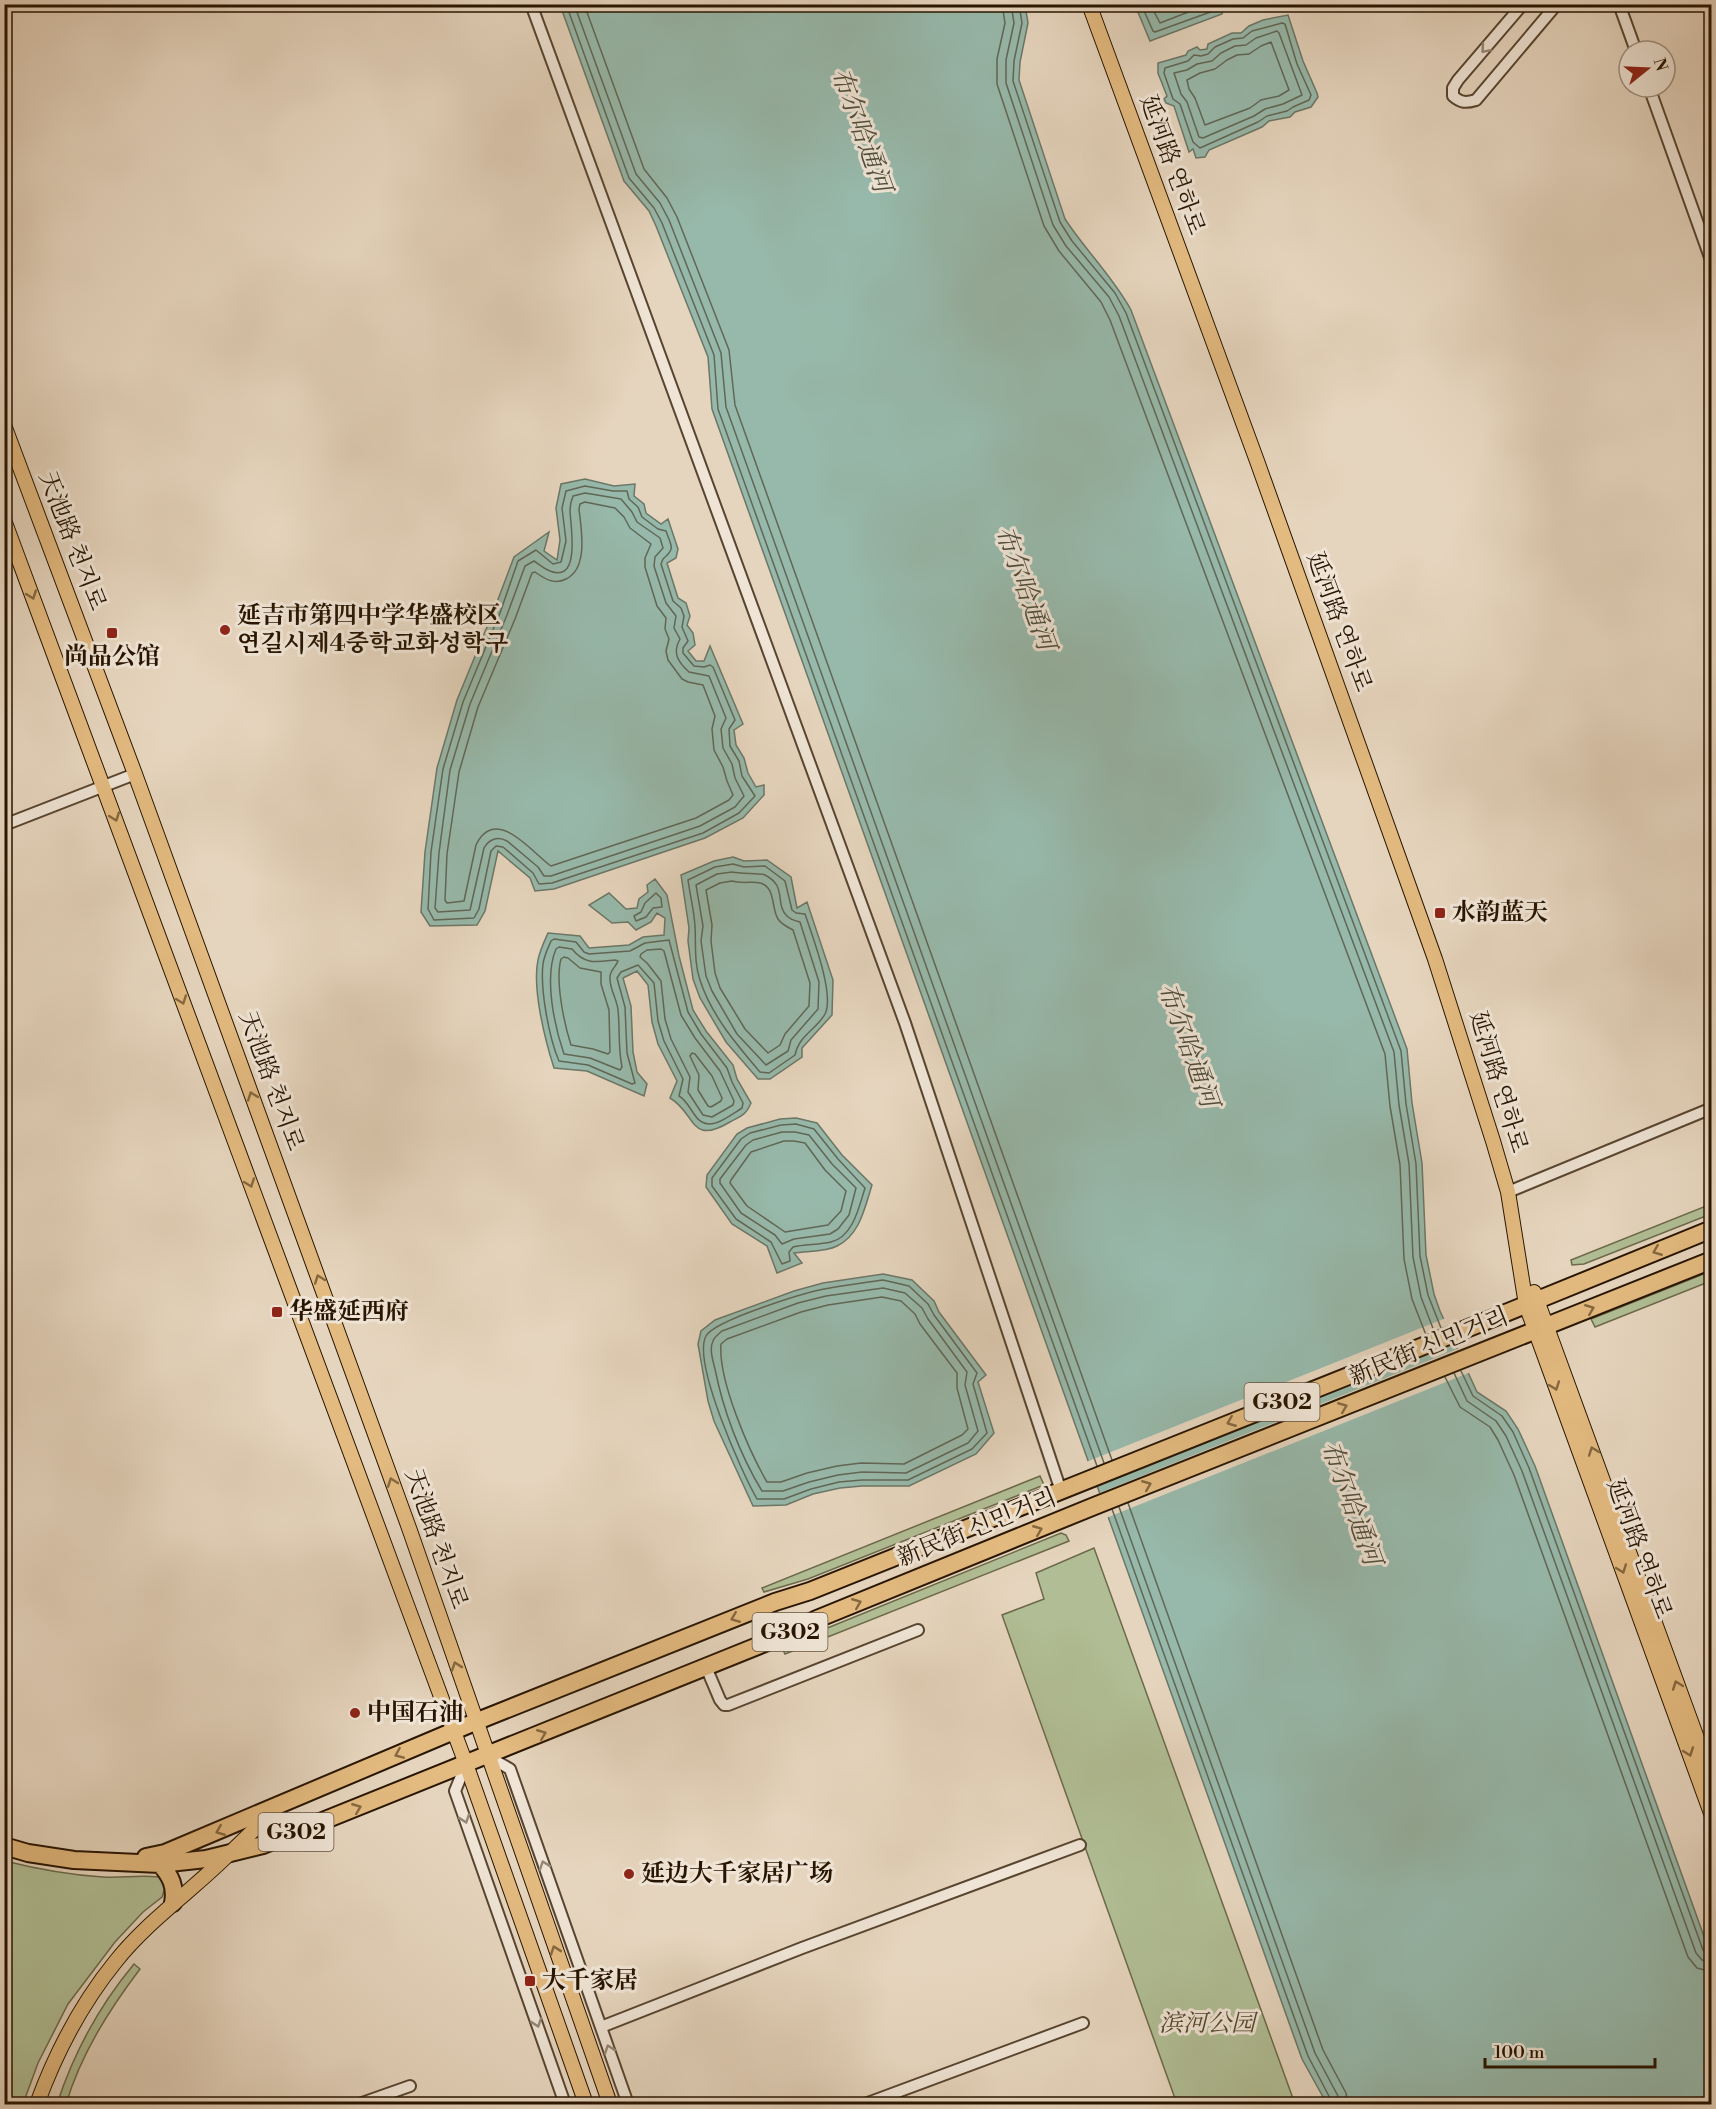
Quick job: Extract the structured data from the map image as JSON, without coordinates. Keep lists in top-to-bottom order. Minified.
{"streets":{"highway":["新民街 신민거리","G302"],"main road":["延河路 연하로","天池路 천지로"]},"crossings":[["延河路 연하로","新民街 신민거리"],["天池路 천지로","新民街 신민거리"]],"water":["布尔哈通河"],"parks":["滨河公园"],"places":{"other":["延吉市第四中学华盛校区 연길시제4중학교화성학구","中国石油","延边大千家居广场"],"transit":["尚品公馆","水韵蓝天","华盛延西府","大千家居"]},"scale_bar":"100 m","north":"right"}
